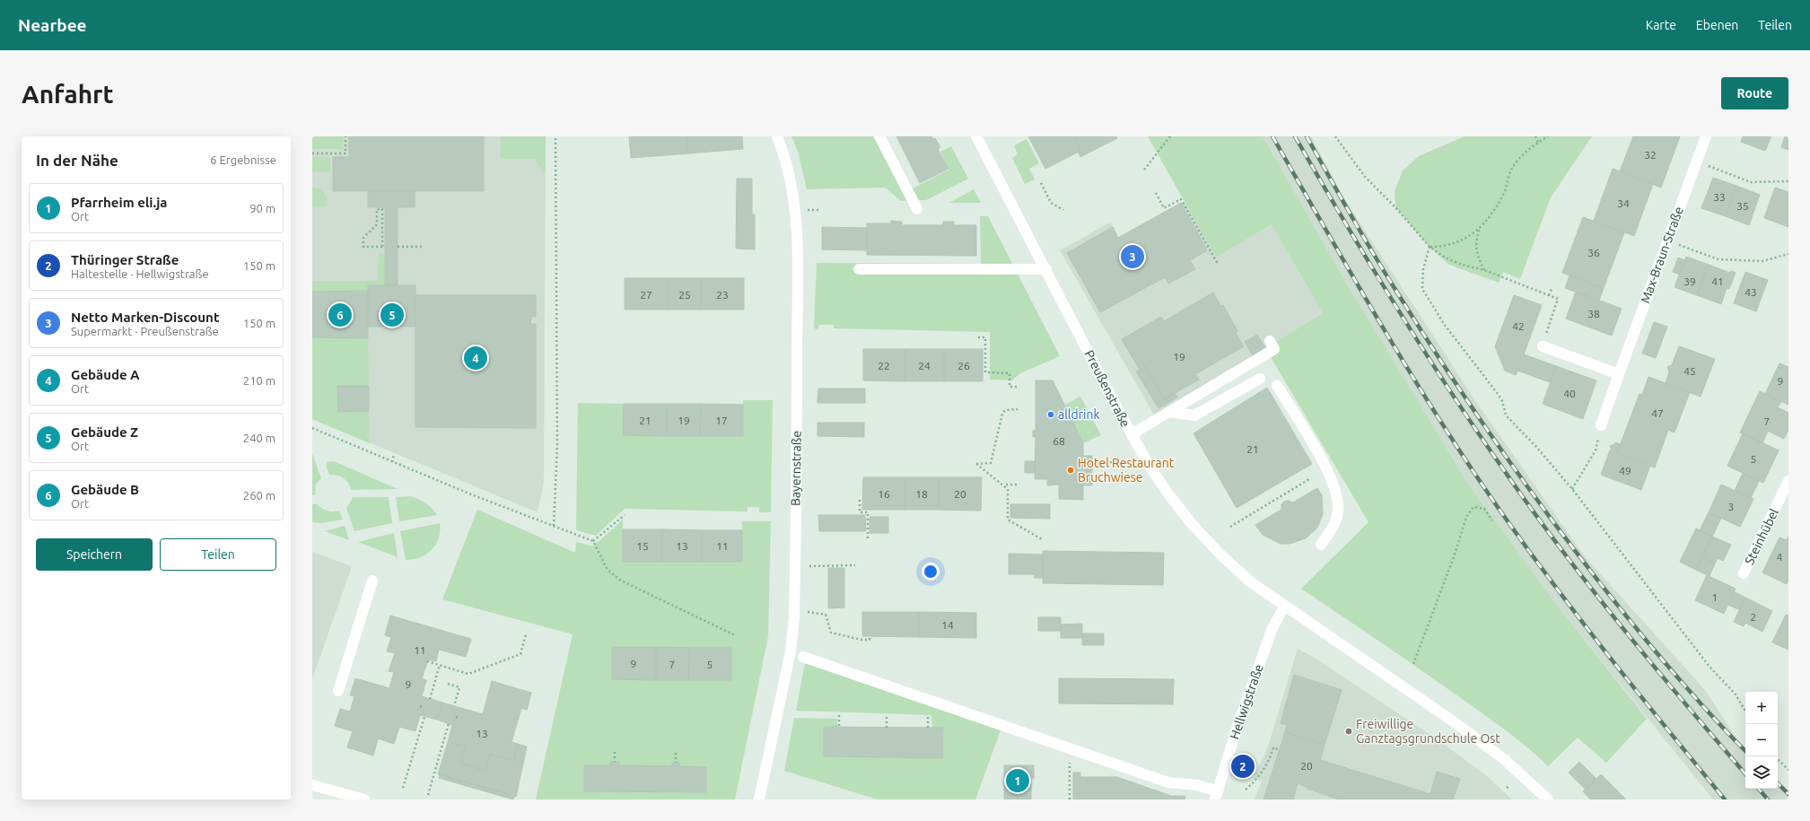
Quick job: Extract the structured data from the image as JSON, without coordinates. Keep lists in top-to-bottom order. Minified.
{"streets":{"street":["Max-Braun-Straße","Preußenstraße","Bayernstraße","Steinhübel","Hellwigstraße"]},"crossings":[["Preußenstraße","Hellwigstraße"]],"places":["alldrink","Hotel Restaurant Bruchwiese","Freiwillige Ganztagsgrundschule Ost"],"house_numbers":["32","33","34","35","36","39","41","43","27","25","23","38","42","19","22","24","26","45","9","40","47","21","19","17","7","68","21","5","49","16","18","20","3","15","13","11","4","1","2","14","11","9","7","5","9","13","20"],"page":{"header":"Nearbee","nav":["Karte","Ebenen","Teilen"],"buttons":["Route",["Speichern","Teilen"]],"title":"Anfahrt","heading":["In der Nähe","6 Ergebnisse"],"list":[{"mark":"1","name":"Pfarrheim eli.ja","note":"Ort","value":"90 m"},{"mark":"2","name":"Thüringer Straße","note":"Haltestelle · Hellwigstraße","value":"150 m"},{"mark":"3","name":"Netto Marken-Discount","note":"Supermarkt · Preußenstraße","value":"150 m"},{"mark":"4","name":"Gebäude A","note":"Ort","value":"210 m"},{"mark":"5","name":"Gebäude Z","note":"Ort","value":"240 m"},{"mark":"6","name":"Gebäude B","note":"Ort","value":"260 m"}],"pins":["3","5","6","4","2","1"],"map_buttons":["+","−"]}}
